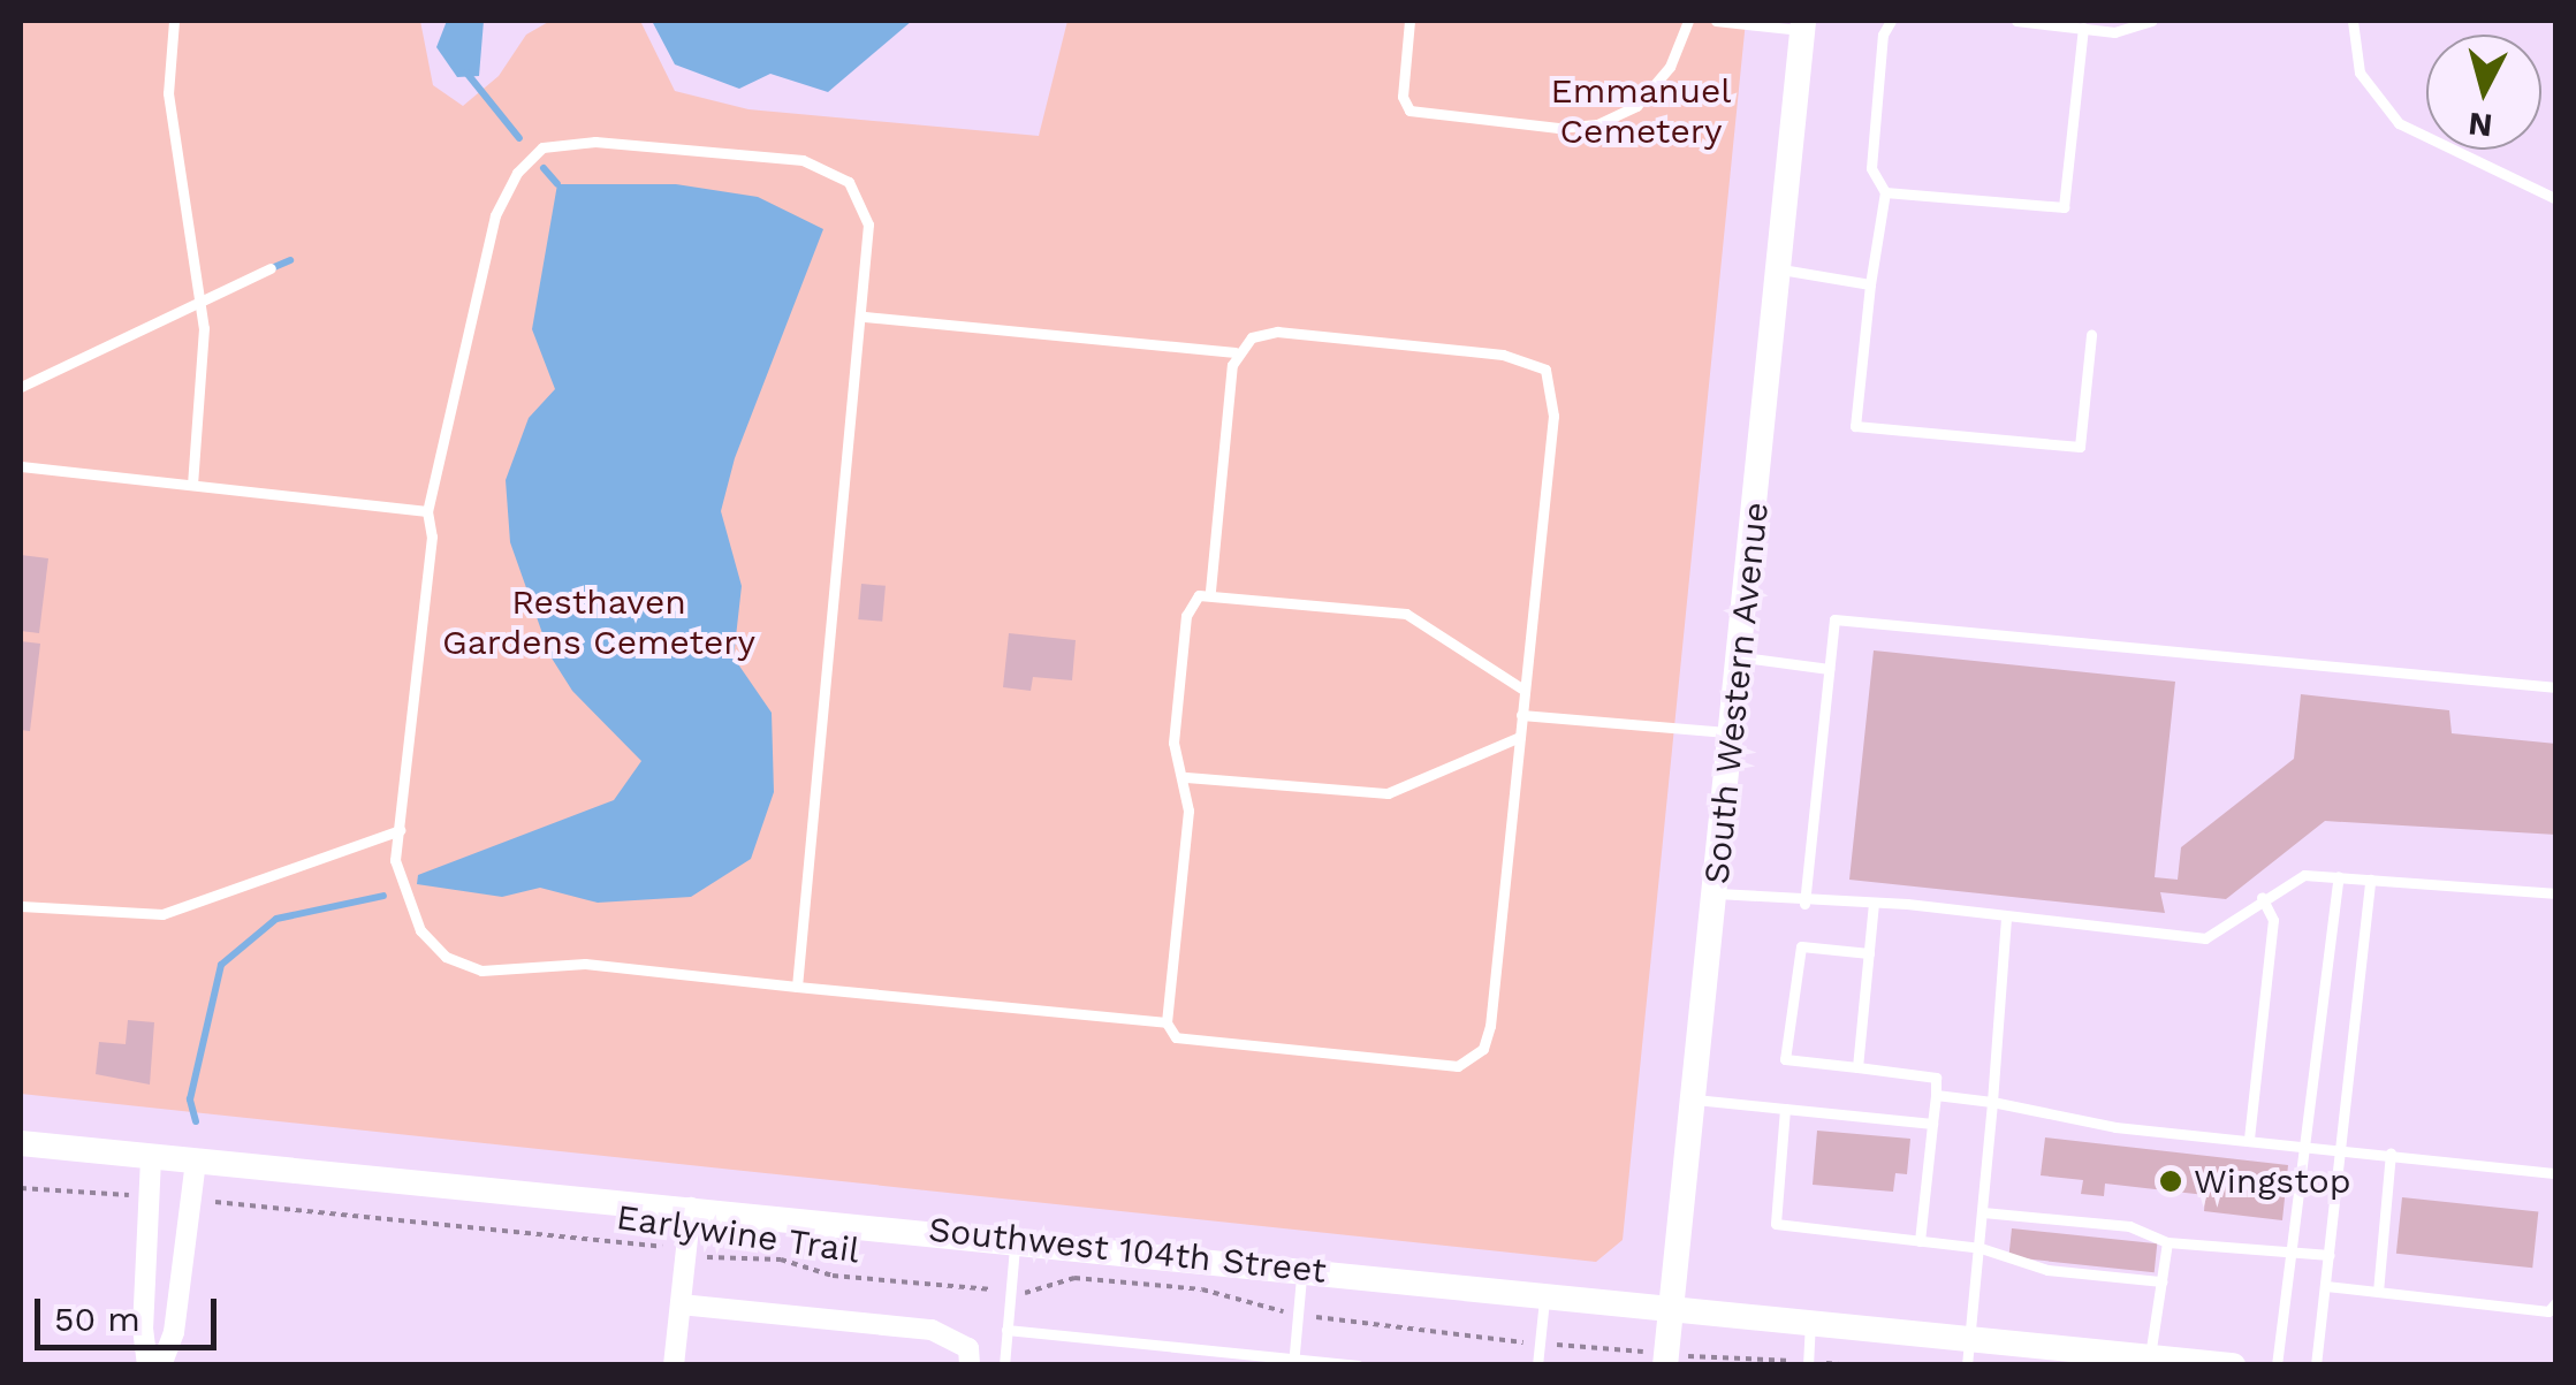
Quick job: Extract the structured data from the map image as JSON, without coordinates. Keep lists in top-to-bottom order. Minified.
{"streets":{"main road":["South Western Avenue","Southwest 104th Street"],"path":["Earlywine Trail"]},"crossings":[["South Western Avenue","Earlywine Trail"],["South Western Avenue","Southwest 104th Street"]],"parks":["Emmanuel Cemetery","Resthaven Gardens Cemetery"],"places":["Wingstop"],"scale_bar":"50 m","north":"bottom"}
